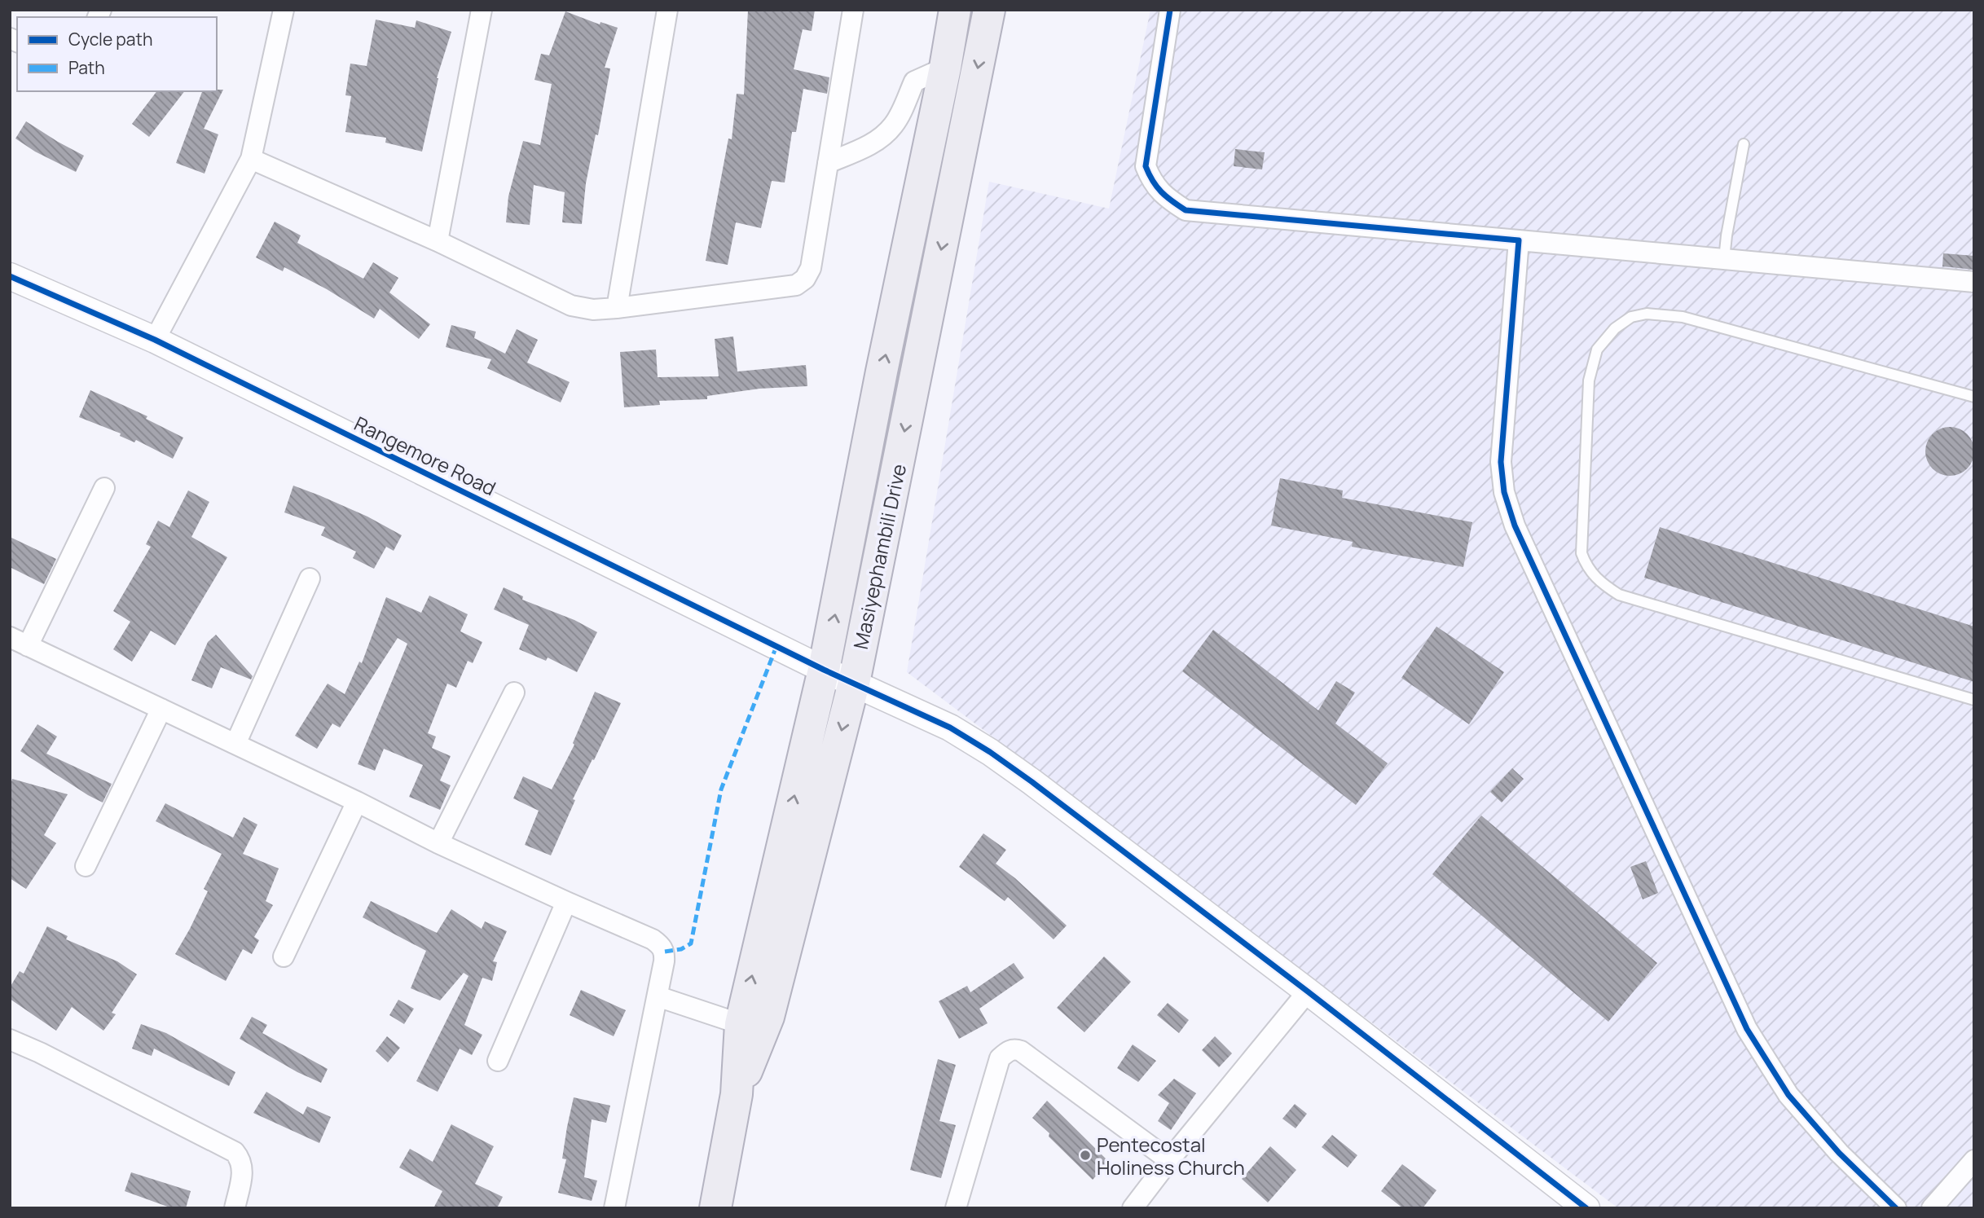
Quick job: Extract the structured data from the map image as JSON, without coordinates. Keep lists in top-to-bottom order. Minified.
{"streets":{"main road":["Masiyephambili Drive"],"street":["Rangemore Road"]},"crossings":[["Rangemore Road","Masiyephambili Drive"]],"places":["Pentecostal Holiness Church"],"legend":["Cycle path","Path"]}
